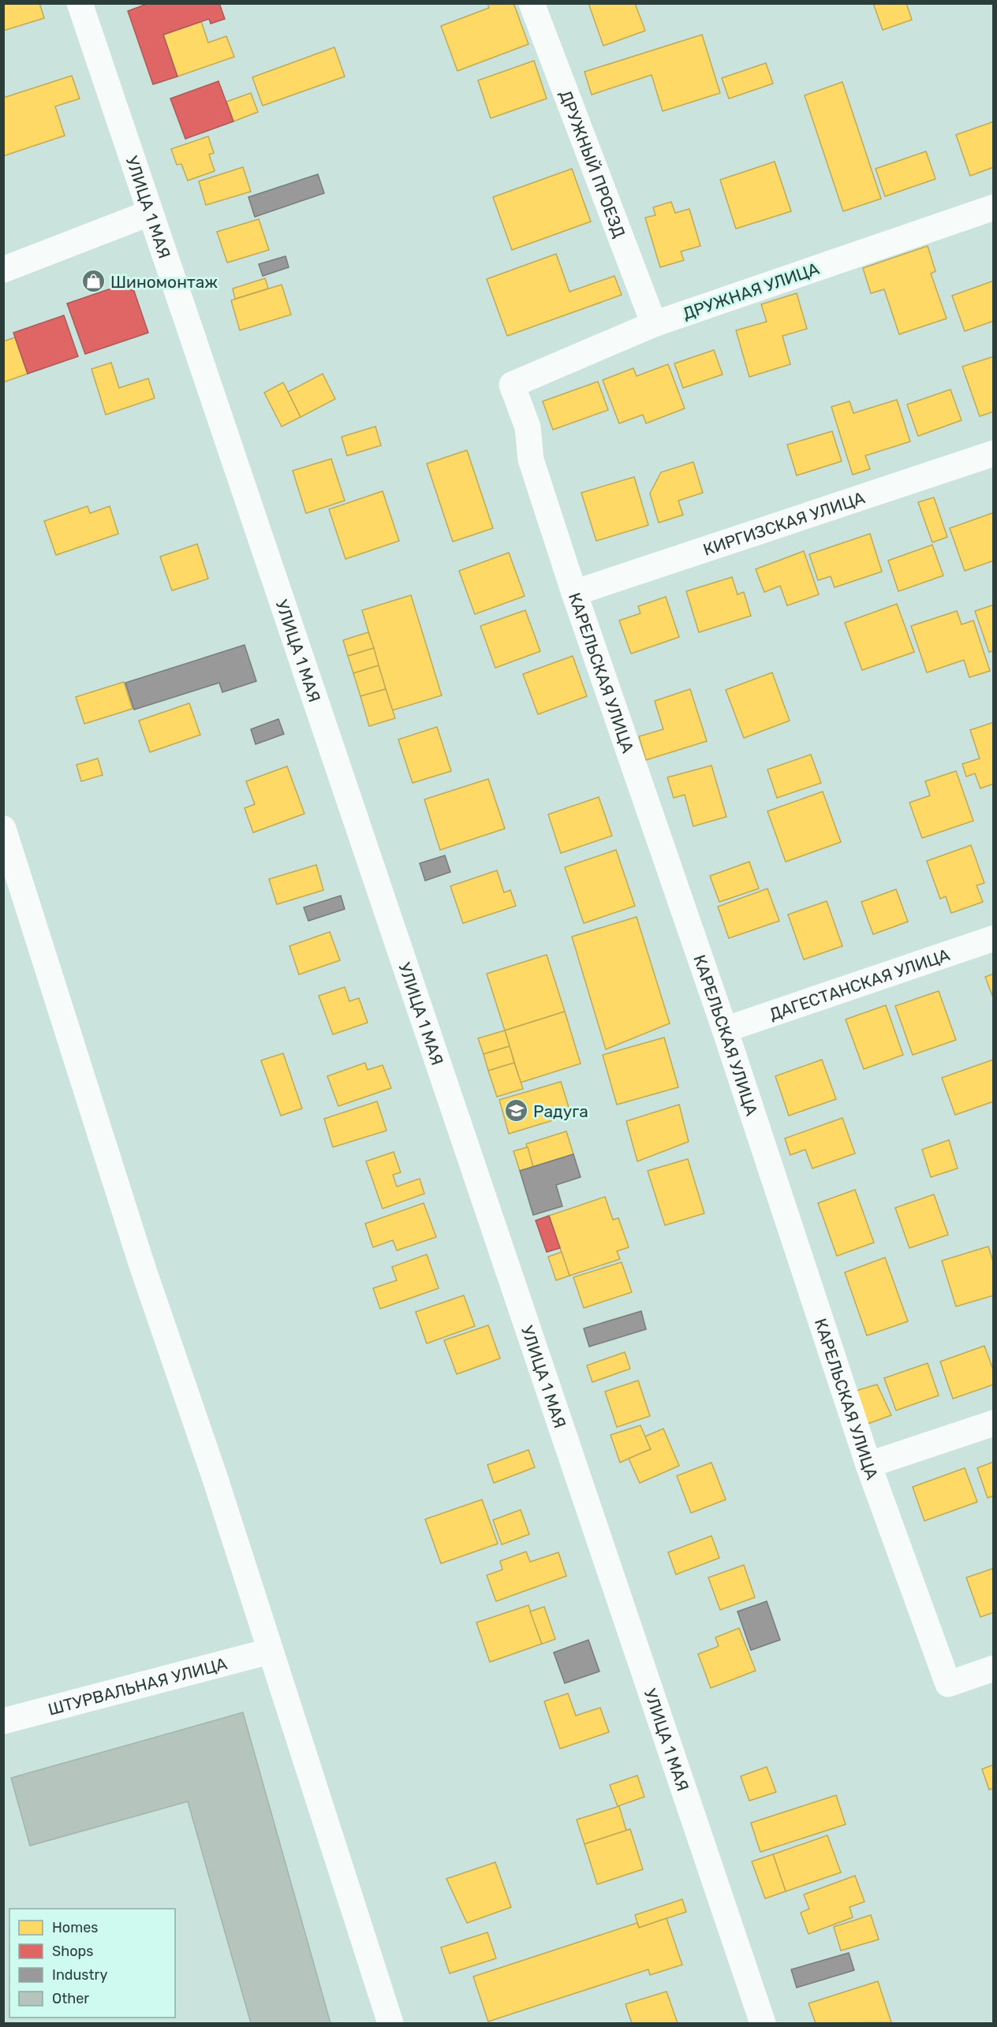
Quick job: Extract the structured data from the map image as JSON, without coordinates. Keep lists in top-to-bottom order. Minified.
{"streets":{"street":["ДРУЖНЫЙ ПРОЕЗД","УЛИЦА 1 МАЯ","ДРУЖНАЯ УЛИЦА","КИРГИЗСКАЯ УЛИЦА","КАРЕЛЬСКАЯ УЛИЦА","ДАГЕСТАНСКАЯ УЛИЦА","ШТУРВАЛЬНАЯ УЛИЦА"]},"crossings":[["ДРУЖНЫЙ ПРОЕЗД","ДРУЖНАЯ УЛИЦА"],["ДРУЖНАЯ УЛИЦА","КАРЕЛЬСКАЯ УЛИЦА"],["КИРГИЗСКАЯ УЛИЦА","КАРЕЛЬСКАЯ УЛИЦА"],["КАРЕЛЬСКАЯ УЛИЦА","ДАГЕСТАНСКАЯ УЛИЦА"]],"places":{"shop":["Шиномонтаж"],"school or university":["Радуга"]},"legend":["Homes","Shops","Industry","Other"]}
